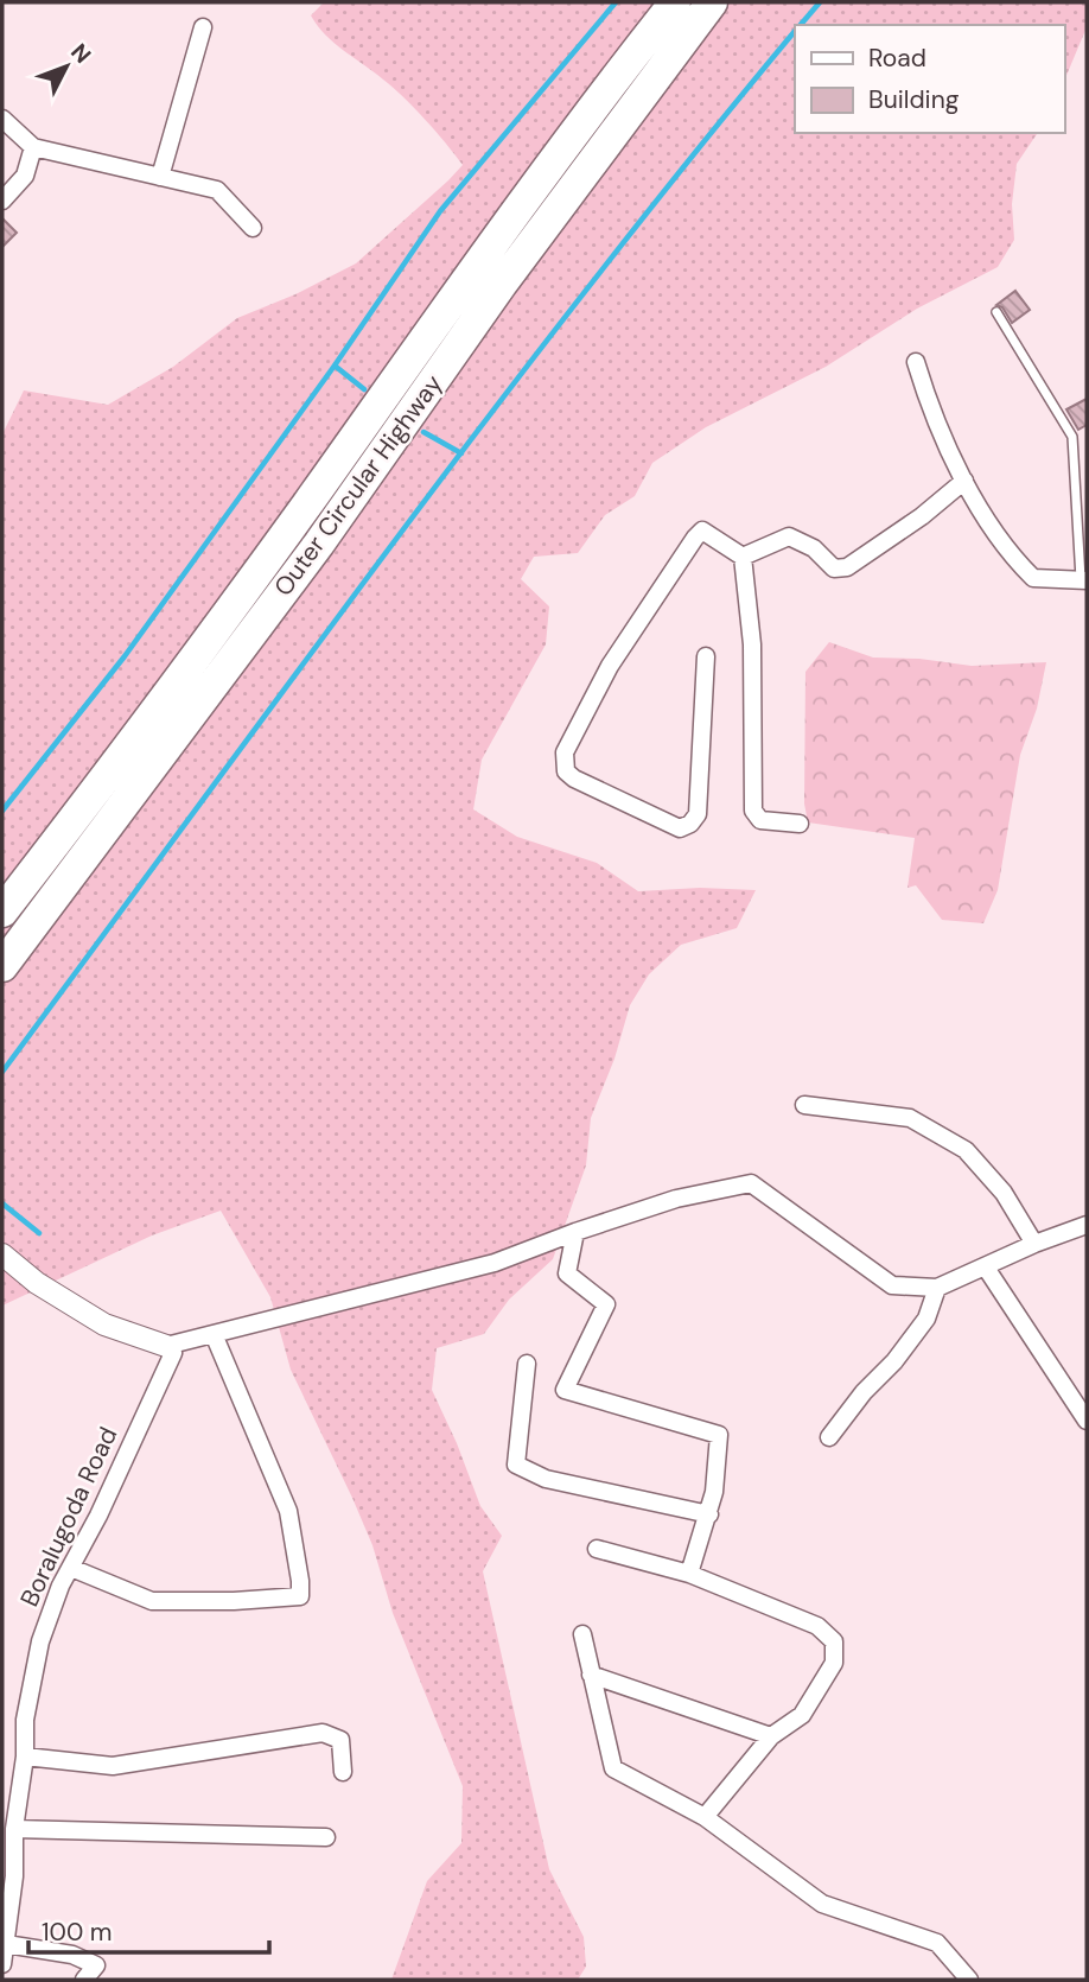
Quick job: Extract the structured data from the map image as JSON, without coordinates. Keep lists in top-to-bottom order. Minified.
{"streets":{"highway":["Outer Circular Highway"],"street":["Boralugoda Road"]},"legend":["Road","Building"],"scale_bar":"100 m","north":"top right"}
